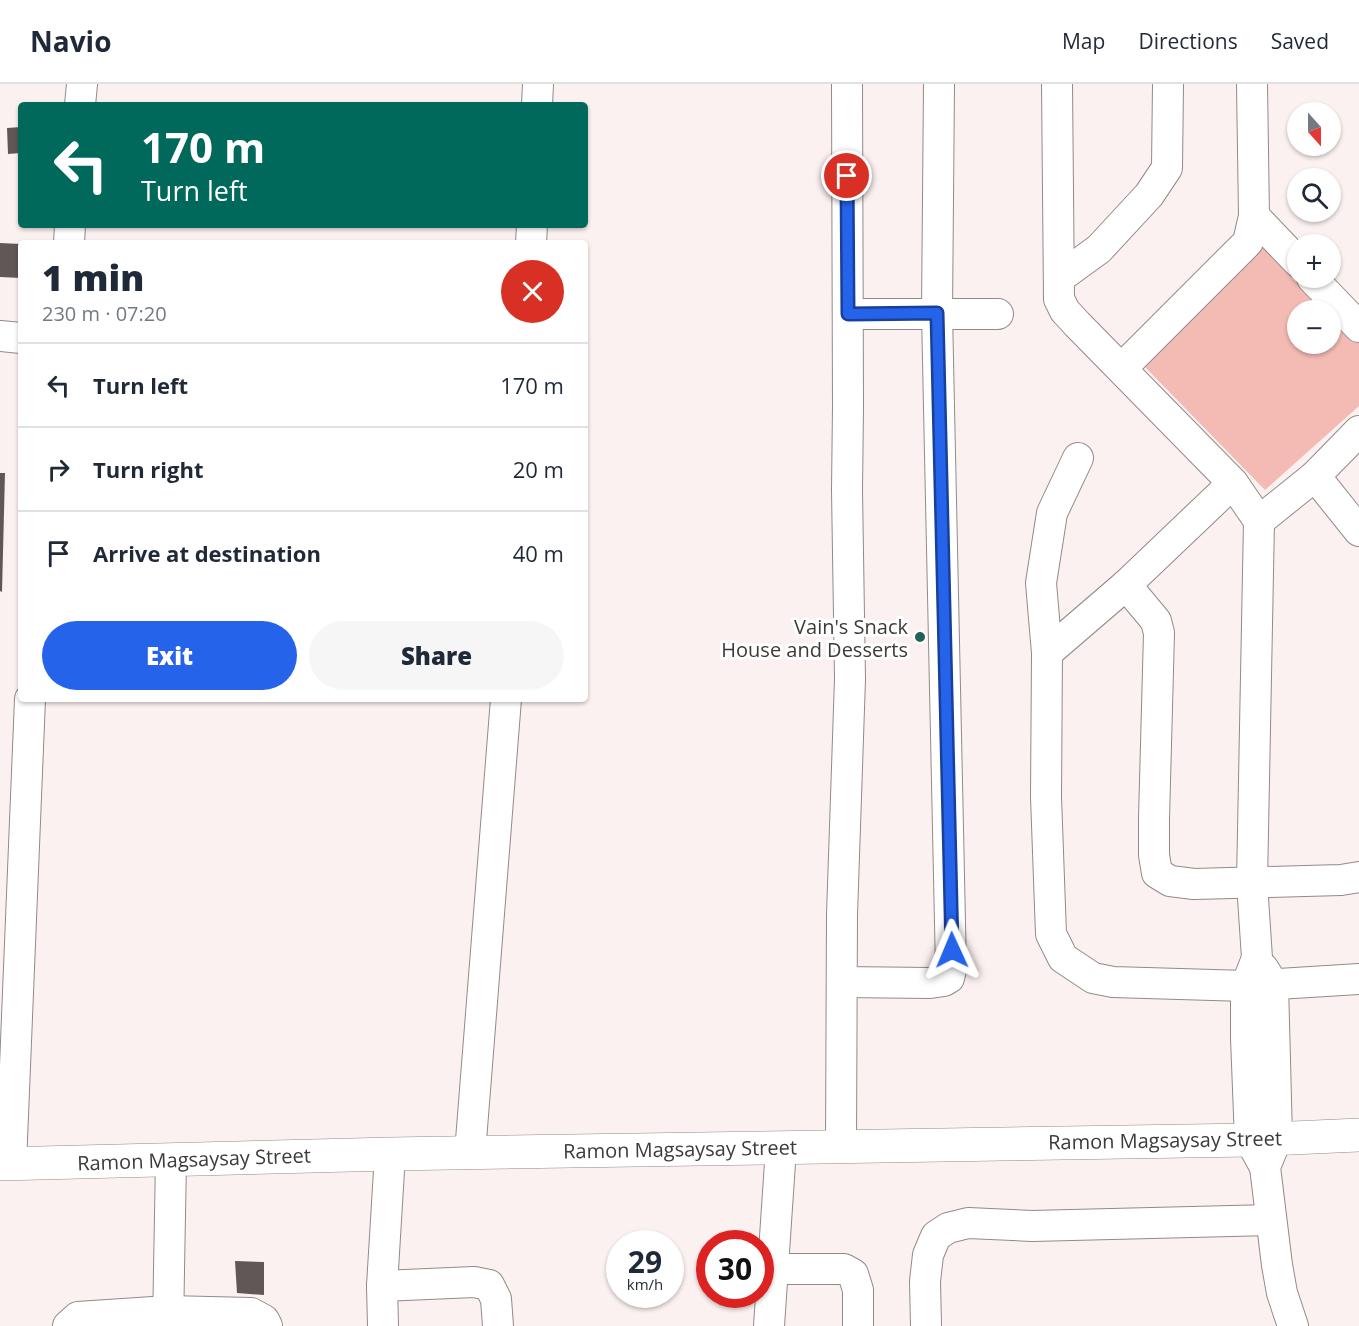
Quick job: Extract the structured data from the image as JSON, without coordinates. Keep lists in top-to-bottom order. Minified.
{"streets":{"main road":["Ramon Magsaysay Street"]},"places":["Vain's Snack House and Desserts"],"north":"bottom","page":{"header":"Navio","nav":["Map","Directions","Saved"],"map_buttons":["+","−"],"turn":["170 m","Turn left"],"heading":["1 min","230 m · 07:20"],"list":[{"name":"Turn left","value":"170 m"},{"name":"Turn right","value":"20 m"},{"name":"Arrive at destination","value":"40 m"}],"buttons":["Exit","Share"],"speed":"29 km/h","limit":"30"}}
